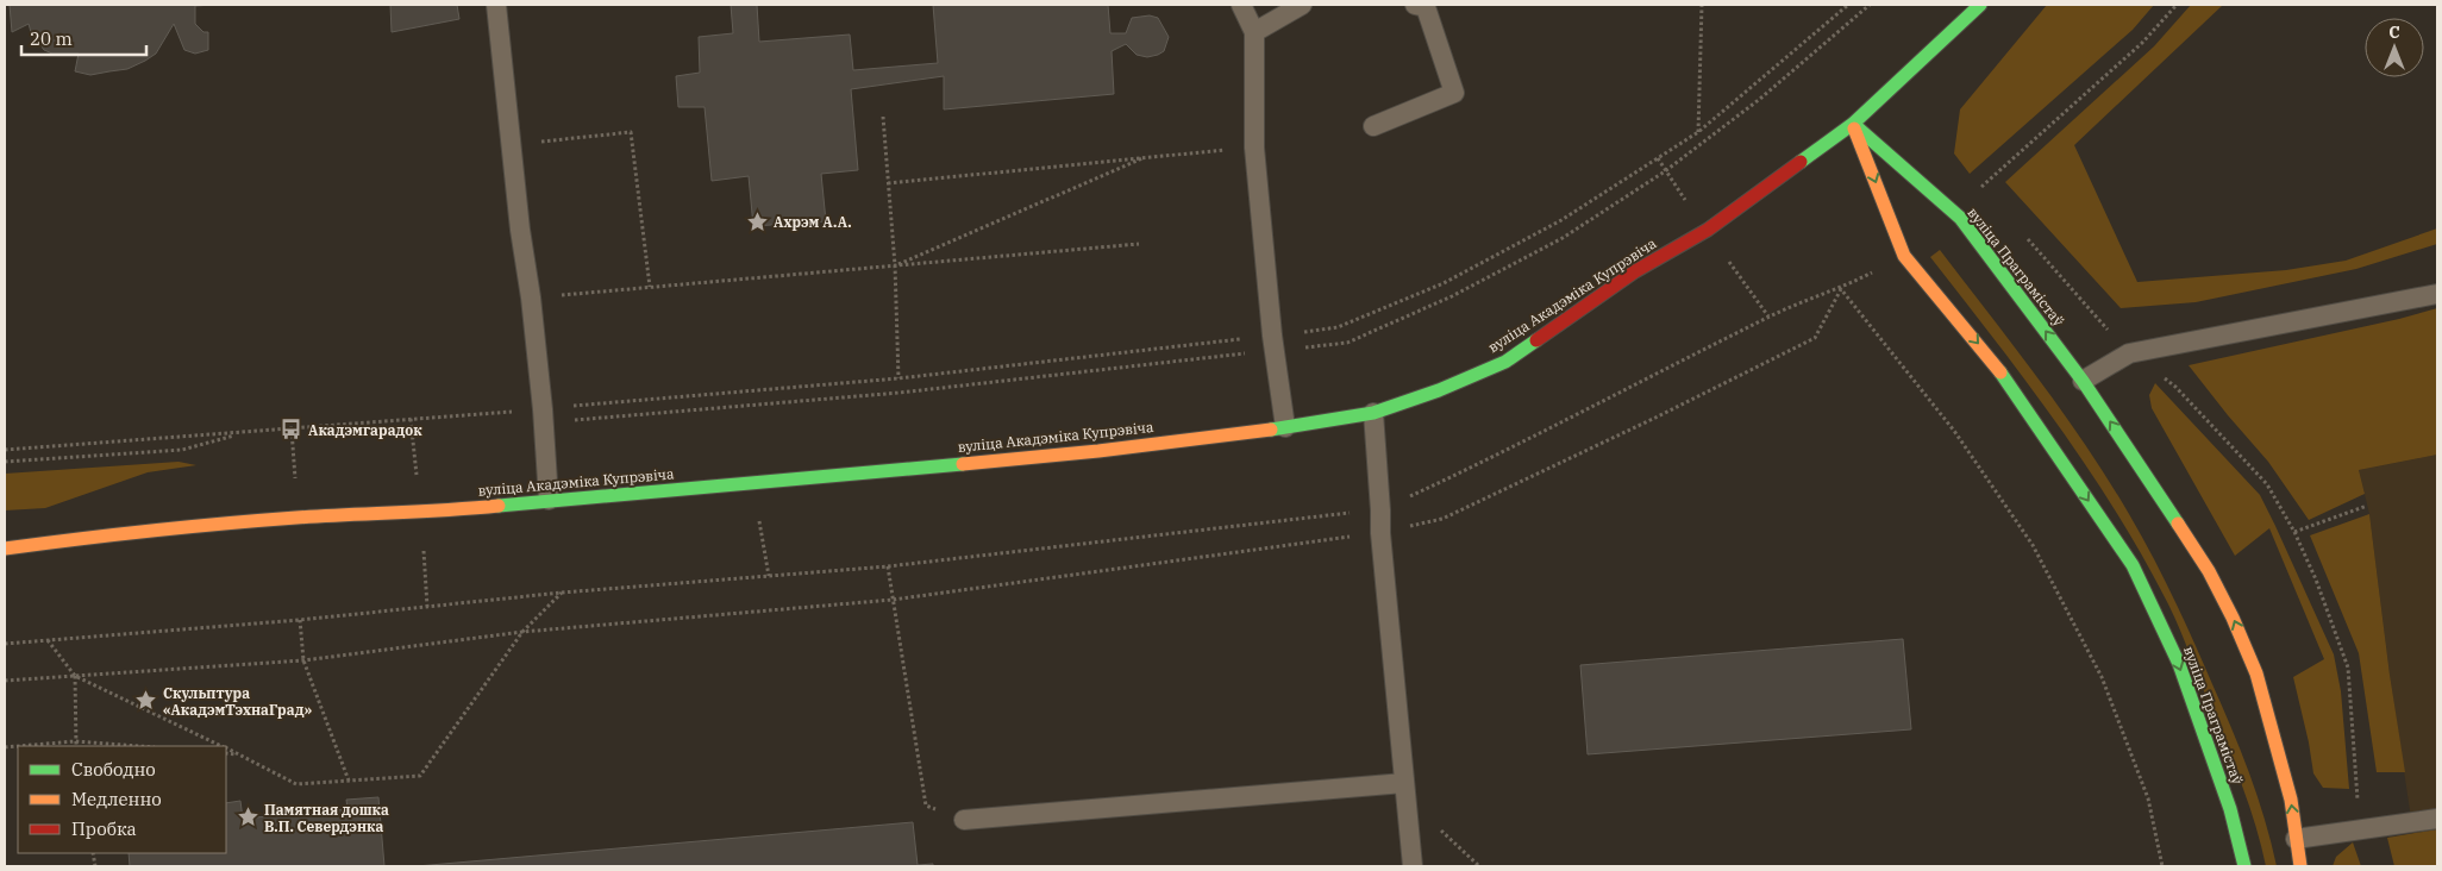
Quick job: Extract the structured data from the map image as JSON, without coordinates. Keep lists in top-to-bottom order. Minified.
{"streets":{"main road":["вуліца Праграмістаў","вуліца Акадэміка Купрэвіча"]},"crossings":[["вуліца Праграмістаў","вуліца Акадэміка Купрэвіча"]],"places":{"place":["Ахрэм А.А.","Скульптура «АкадэмТэхнаГрад»","Памятная дошка В.П. Севердэнка"],"bus stop":["Акадэмгарадок"]},"legend":["Свободно","Медленно","Пробка"],"scale_bar":"20 m","north":"top"}
